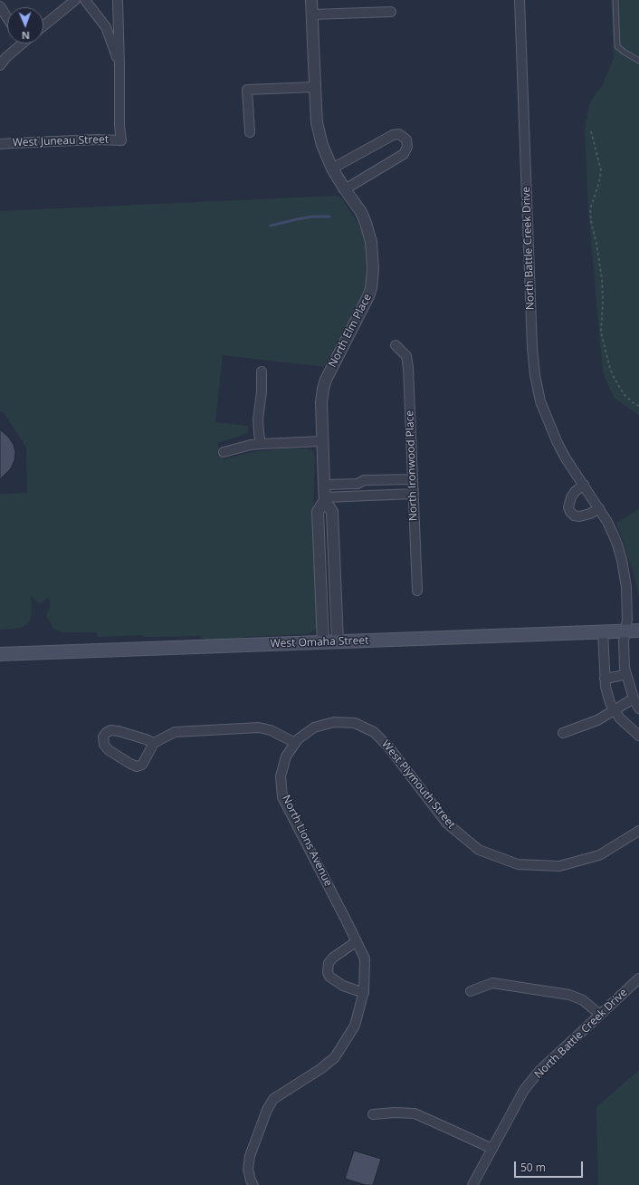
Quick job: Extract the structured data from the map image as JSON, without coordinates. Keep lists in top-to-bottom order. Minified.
{"streets":{"main road":["West Omaha Street"],"street":["West Juneau Street","North Battle Creek Drive","North Elm Place","North Ironwood Place","West Plymouth Street","North Lions Avenue"]},"crossings":[["North Battle Creek Drive","West Omaha Street"],["North Elm Place","West Omaha Street"],["West Plymouth Street","North Lions Avenue"]],"scale_bar":"50 m","north":"bottom"}
